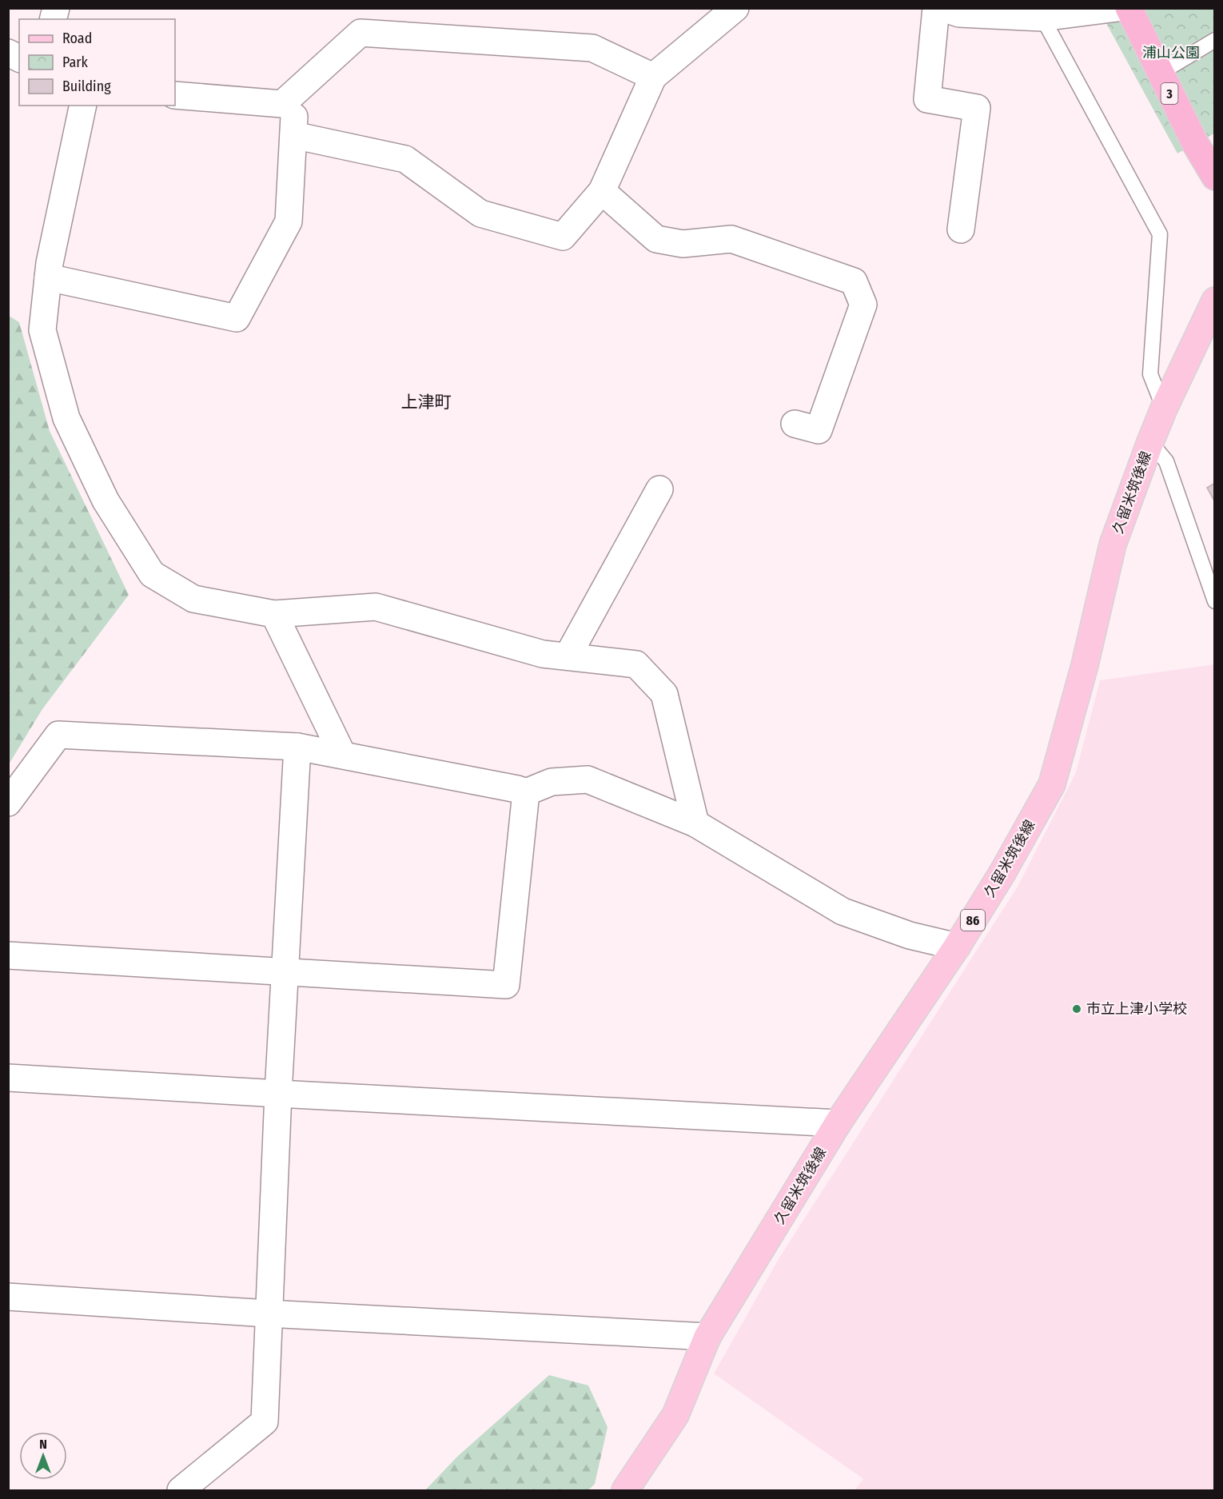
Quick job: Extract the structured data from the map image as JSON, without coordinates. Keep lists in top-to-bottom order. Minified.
{"streets":{"highway":["3"],"main road":["久留米筑後線","86"]},"districts":["上津町"],"parks":["浦山公園"],"places":["市立上津小学校"],"legend":["Road","Park","Building"],"north":"top"}
